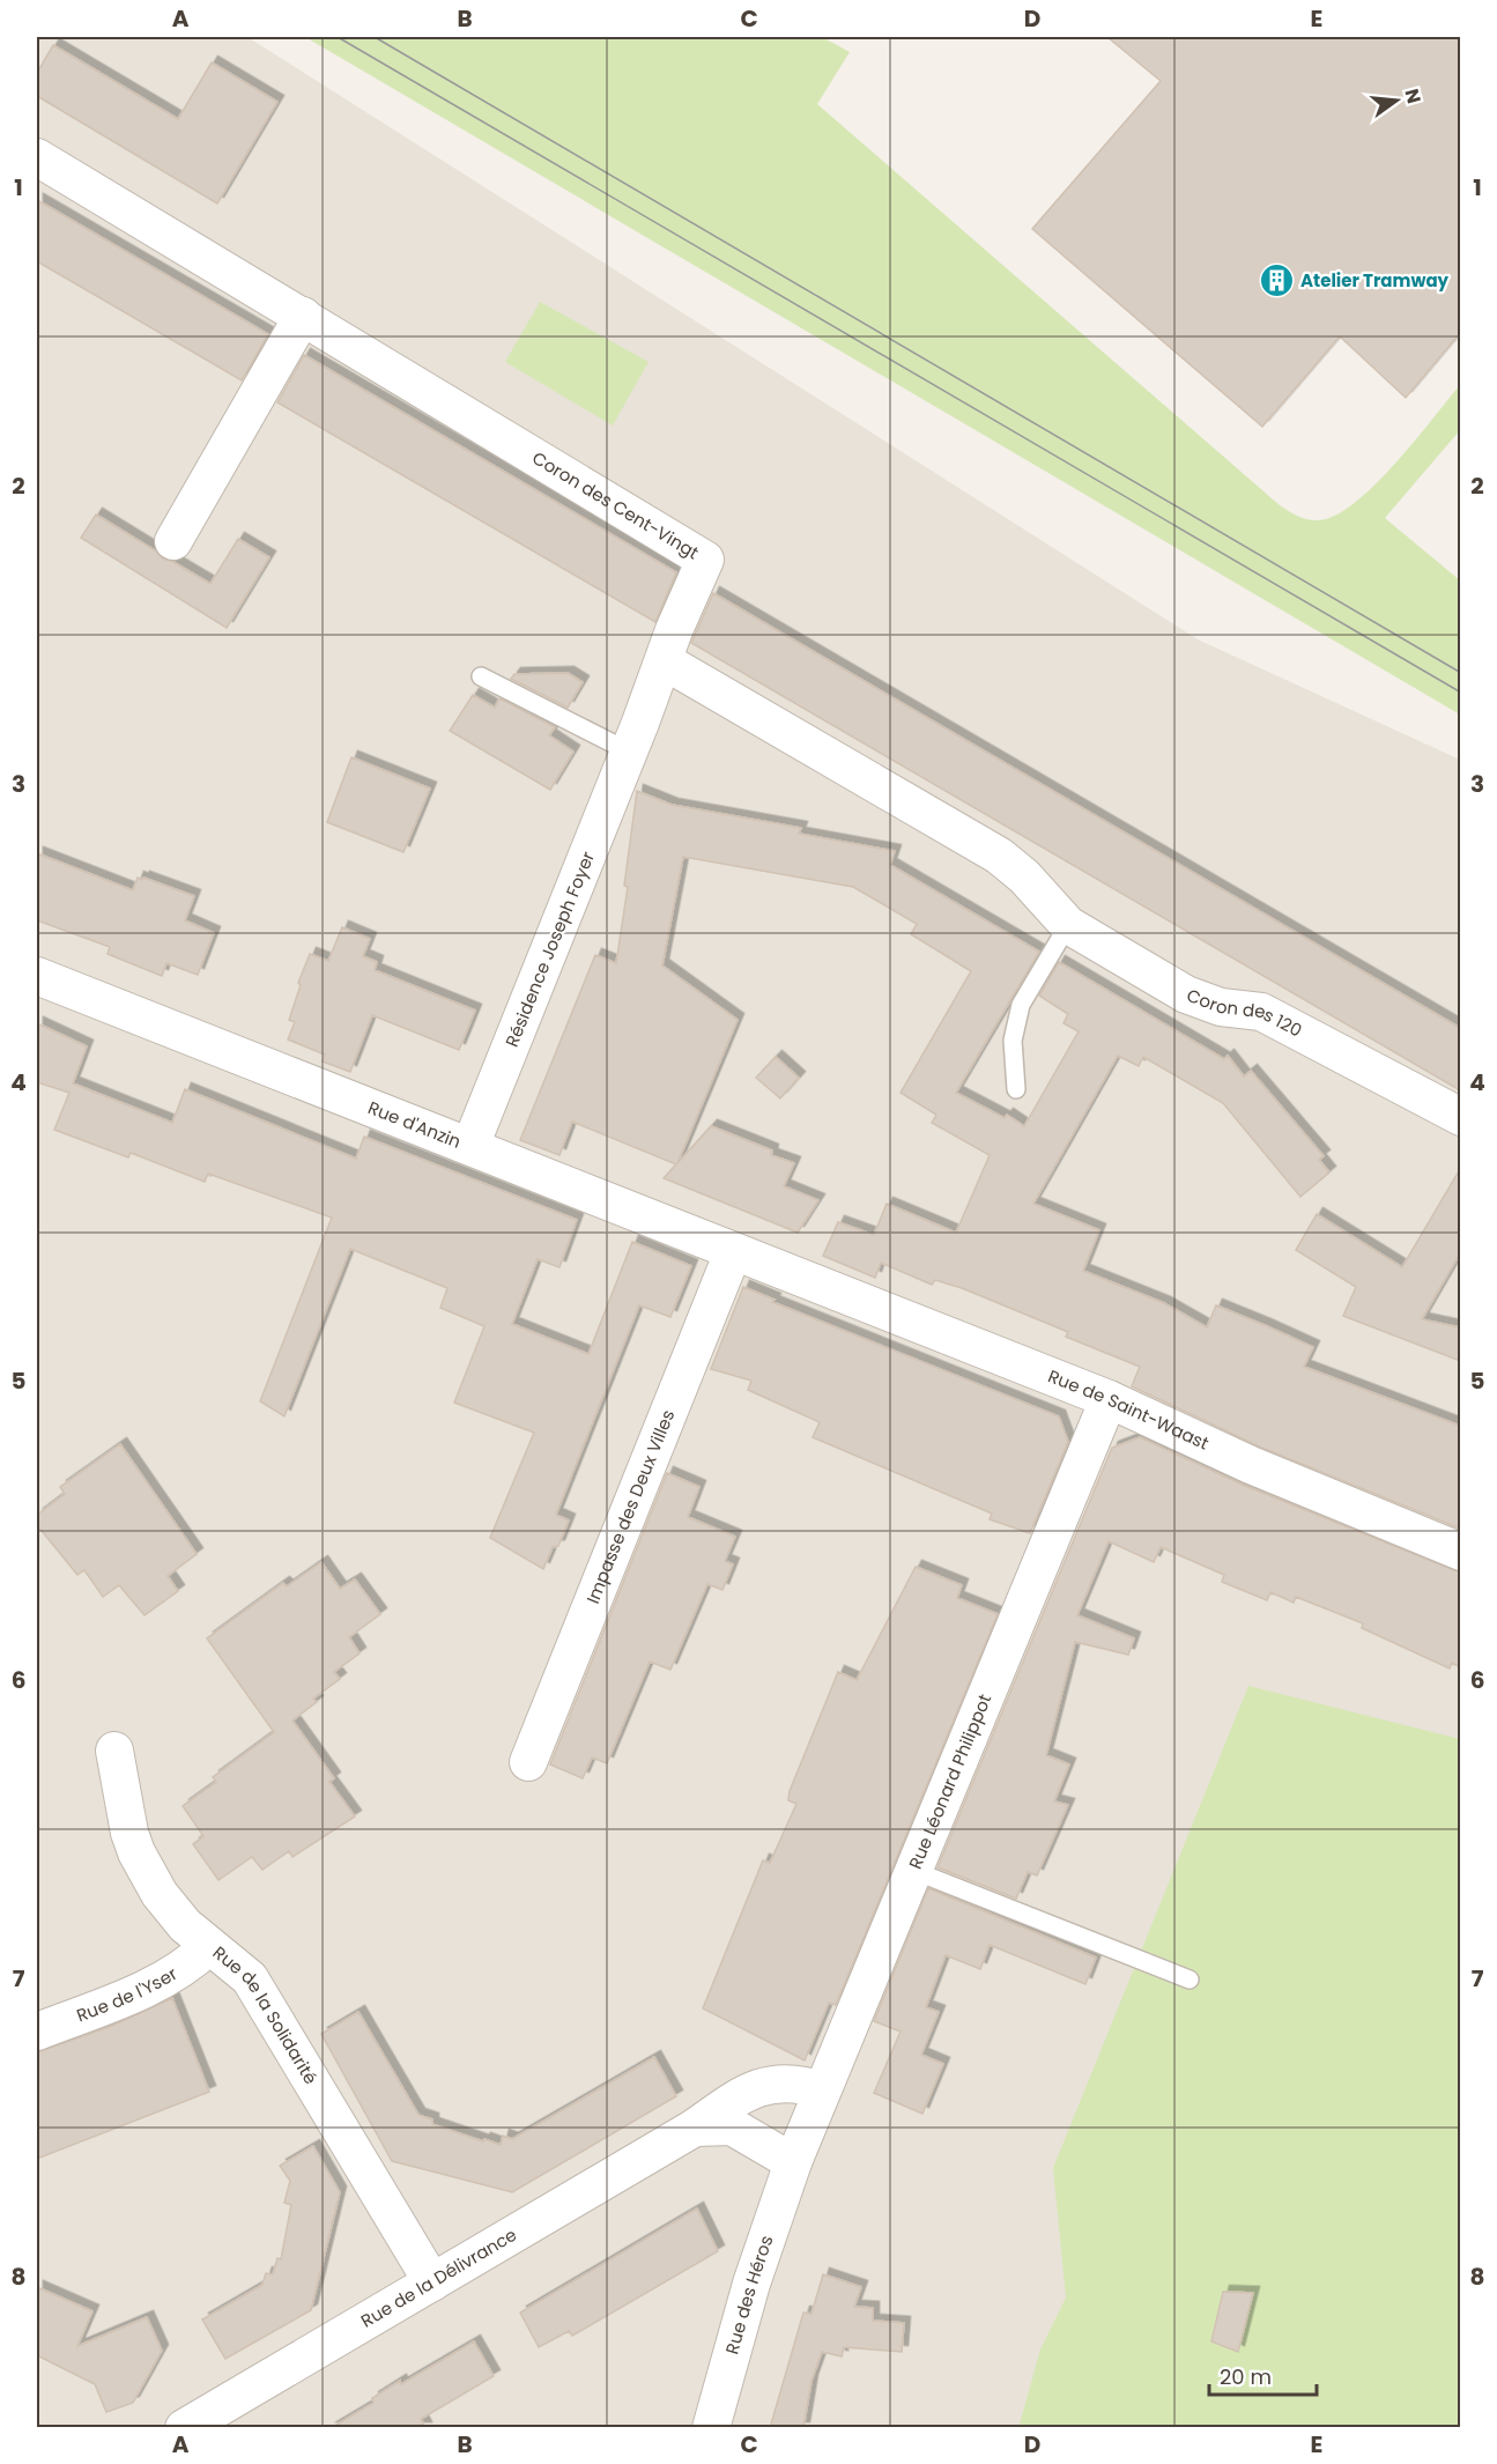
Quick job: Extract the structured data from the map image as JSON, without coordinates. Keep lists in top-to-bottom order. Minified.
{"streets":{"street":["Coron des Cent-Vingt","Résidence Joseph Foyer","Coron des 120","Rue d'Anzin","Rue de Saint-Waast","Impasse des Deux Villes","Rue Léonard Philippot","Rue de l'Yser","Rue de la Solidarité","Rue de la Délivrance","Rue des Héros"]},"crossings":[["Coron des Cent-Vingt","Résidence Joseph Foyer"],["Coron des Cent-Vingt","Coron des 120"],["Résidence Joseph Foyer","Coron des 120"],["Résidence Joseph Foyer","Rue d'Anzin"],["Rue d'Anzin","Rue de Saint-Waast"],["Rue d'Anzin","Impasse des Deux Villes"],["Rue de Saint-Waast","Rue Léonard Philippot"],["Rue Léonard Philippot","Rue de la Délivrance"],["Rue Léonard Philippot","Rue des Héros"],["Rue de l'Yser","Rue de la Solidarité"],["Rue de la Solidarité","Rue de la Délivrance"],["Rue de la Délivrance","Rue des Héros"]],"places":{"building":["Atelier Tramway"]},"scale_bar":"20 m","north":"right","grid":{"columns":["A","B","C","D","E"],"rows":["1","2","3","4","5","6","7","8"]}}
